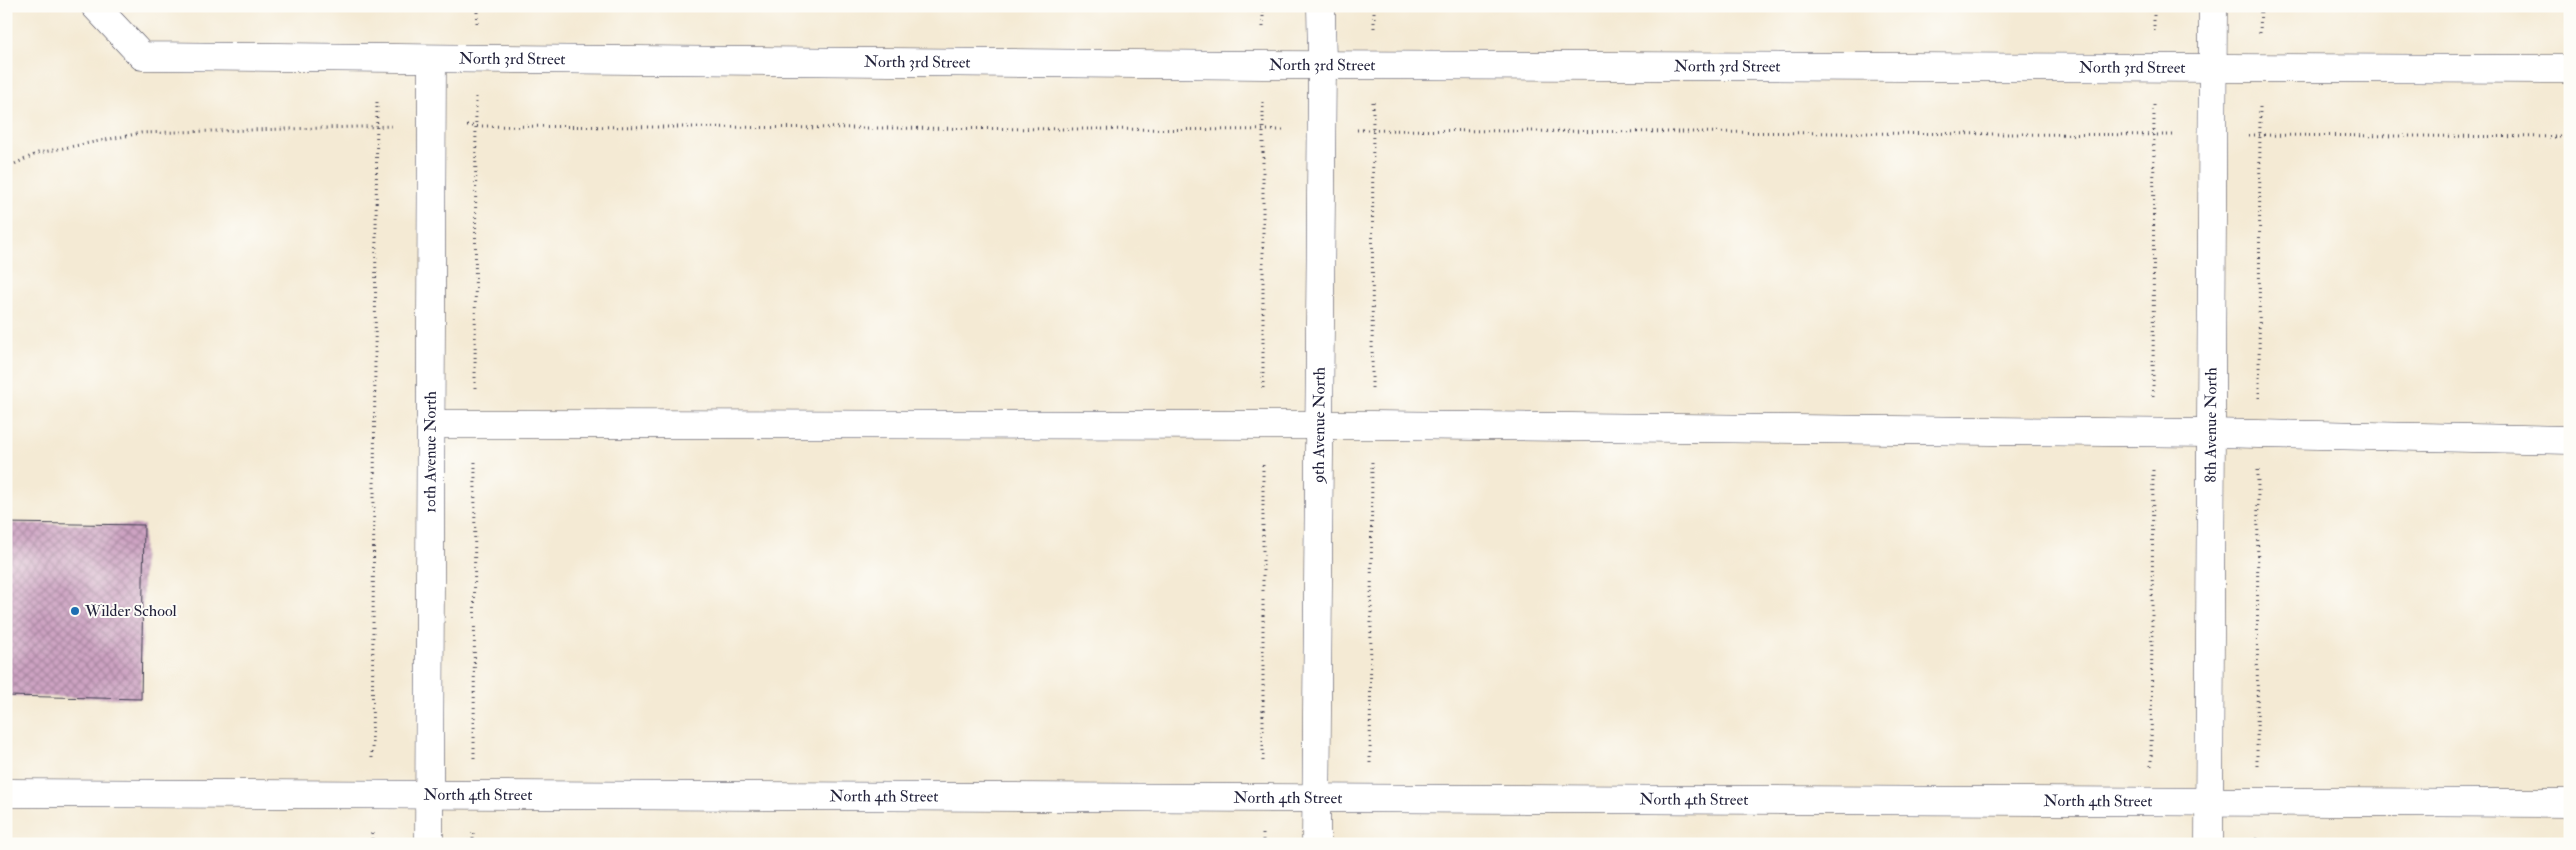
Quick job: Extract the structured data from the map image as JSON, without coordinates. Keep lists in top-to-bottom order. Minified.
{"streets":{"street":["North 3rd Street","9th Avenue North","8th Avenue North","10th Avenue North","North 4th Street"]},"crossings":[["North 3rd Street","9th Avenue North"],["North 3rd Street","8th Avenue North"],["North 3rd Street","10th Avenue North"],["9th Avenue North","North 4th Street"],["8th Avenue North","North 4th Street"],["10th Avenue North","North 4th Street"]],"places":["Wilder School"]}
